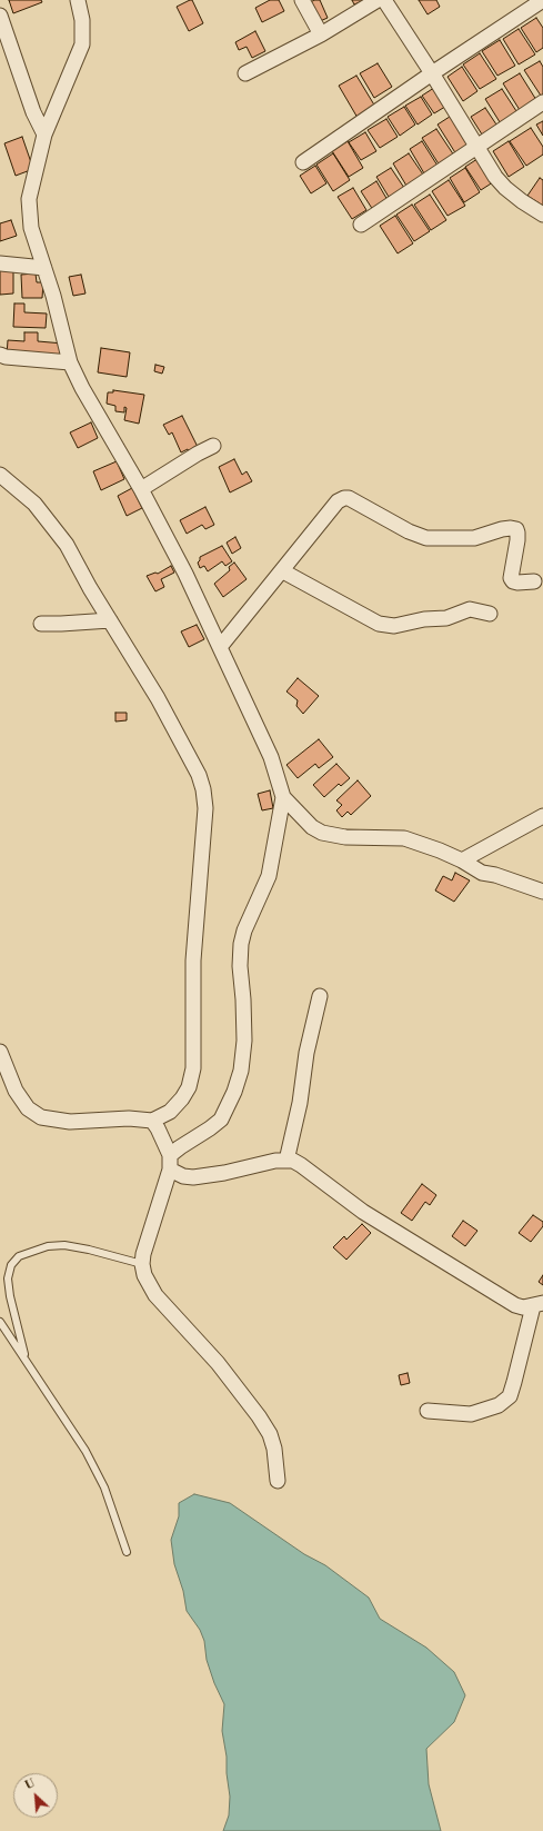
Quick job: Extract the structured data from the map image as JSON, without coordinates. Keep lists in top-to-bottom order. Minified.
{"north":"top left"}
